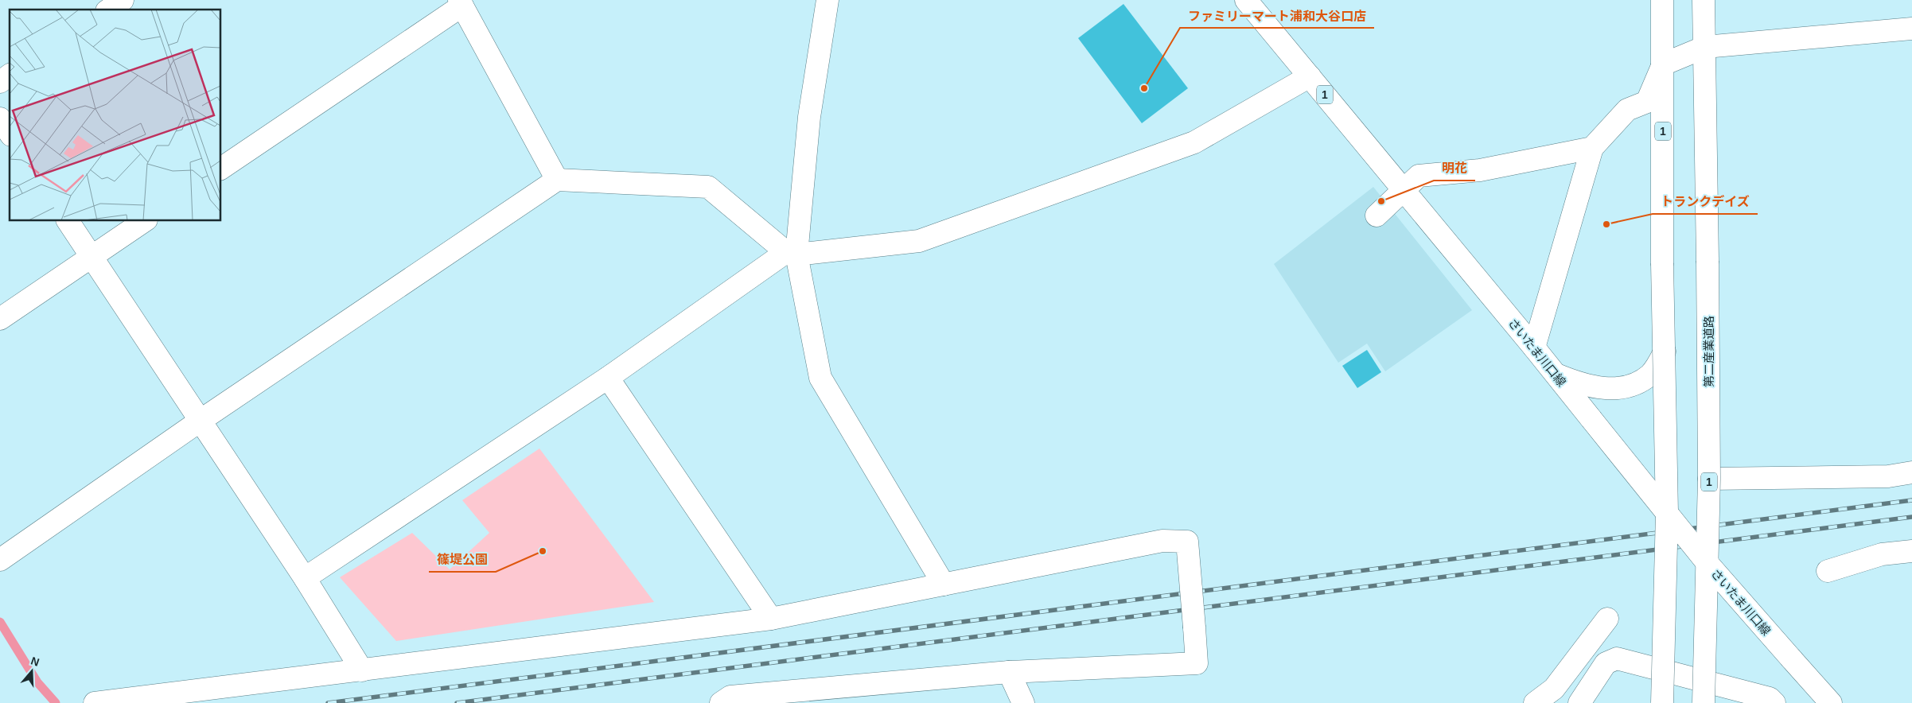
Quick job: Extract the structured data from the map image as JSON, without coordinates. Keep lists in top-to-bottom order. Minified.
{"streets":{"street":["1","第二産業道路","さいたま川口線"]},"crossings":[["1","さいたま川口線"],["第二産業道路","さいたま川口線"]],"places":["ファミリーマート浦和大谷口店","明花","トランクデイズ","篠堤公園"],"north":"top"}
